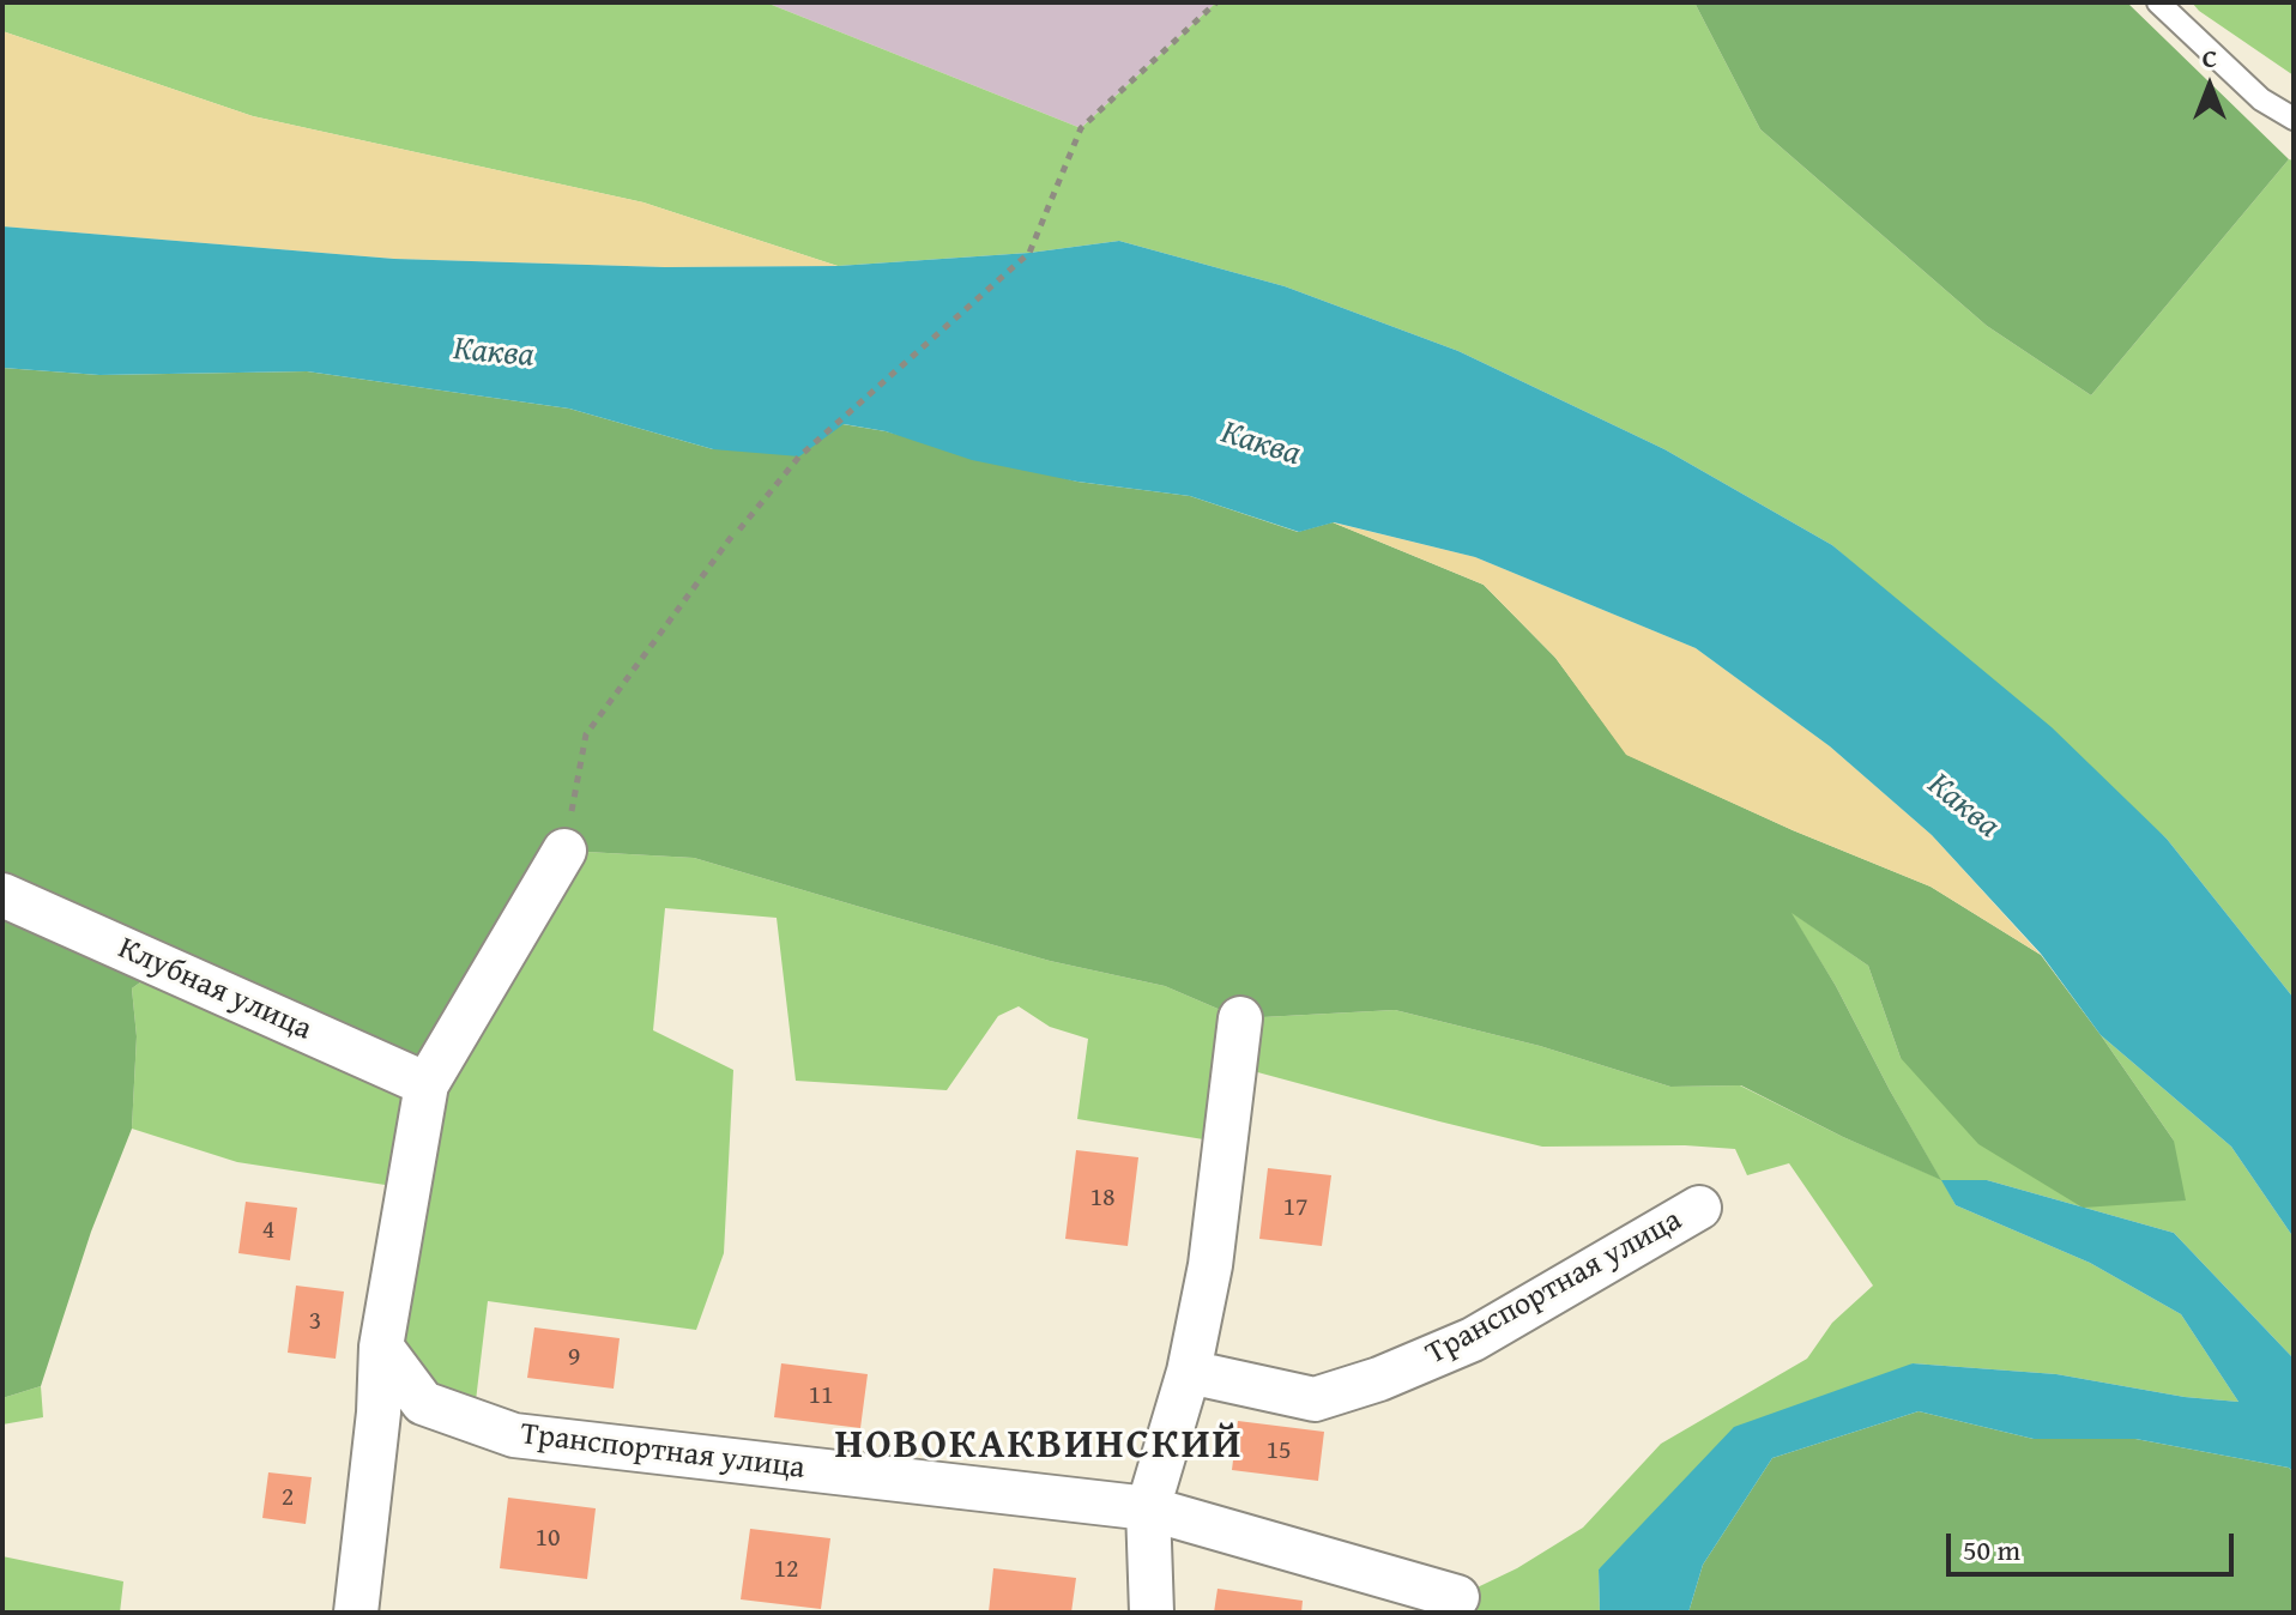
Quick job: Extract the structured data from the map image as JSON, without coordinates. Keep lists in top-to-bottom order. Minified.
{"streets":{"street":["Клубная улица","Транспортная улица"]},"districts":["НОВОКАКВИНСКИЙ"],"water":["Каква"],"house_numbers":["18","17","4","3","9","11","15","2","10","12"],"scale_bar":"50 m","north":"top"}
